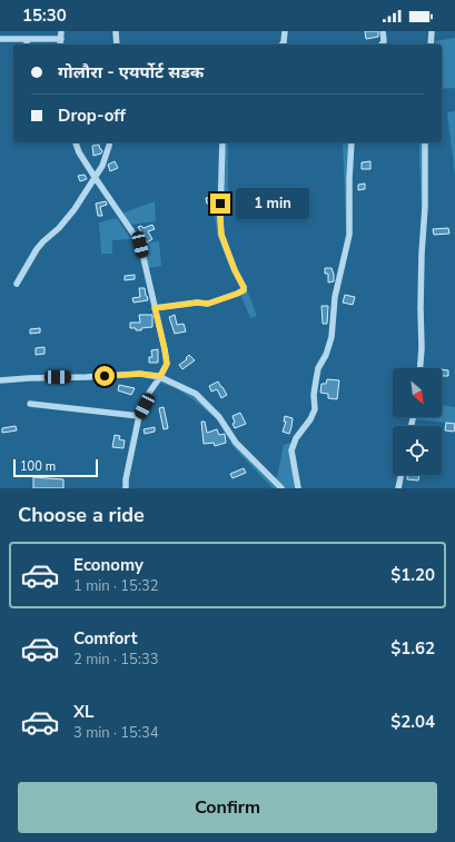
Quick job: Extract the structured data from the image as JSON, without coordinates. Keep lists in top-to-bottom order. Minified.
{"scale_bar":"100 m","north":"bottom right","page":{"status":"15:30","banner":["गोलौरा - एयर्पोर्ट सडक","Drop-off"],"bubble":"1 min","scale":"100 m","heading":"Choose a ride","list":[{"name":"Economy","note":"1 min · 15:32","value":"$1.20"},{"name":"Comfort","note":"2 min · 15:33","value":"$1.62"},{"name":"XL","note":"3 min · 15:34","value":"$2.04"}],"buttons":"Confirm"}}
